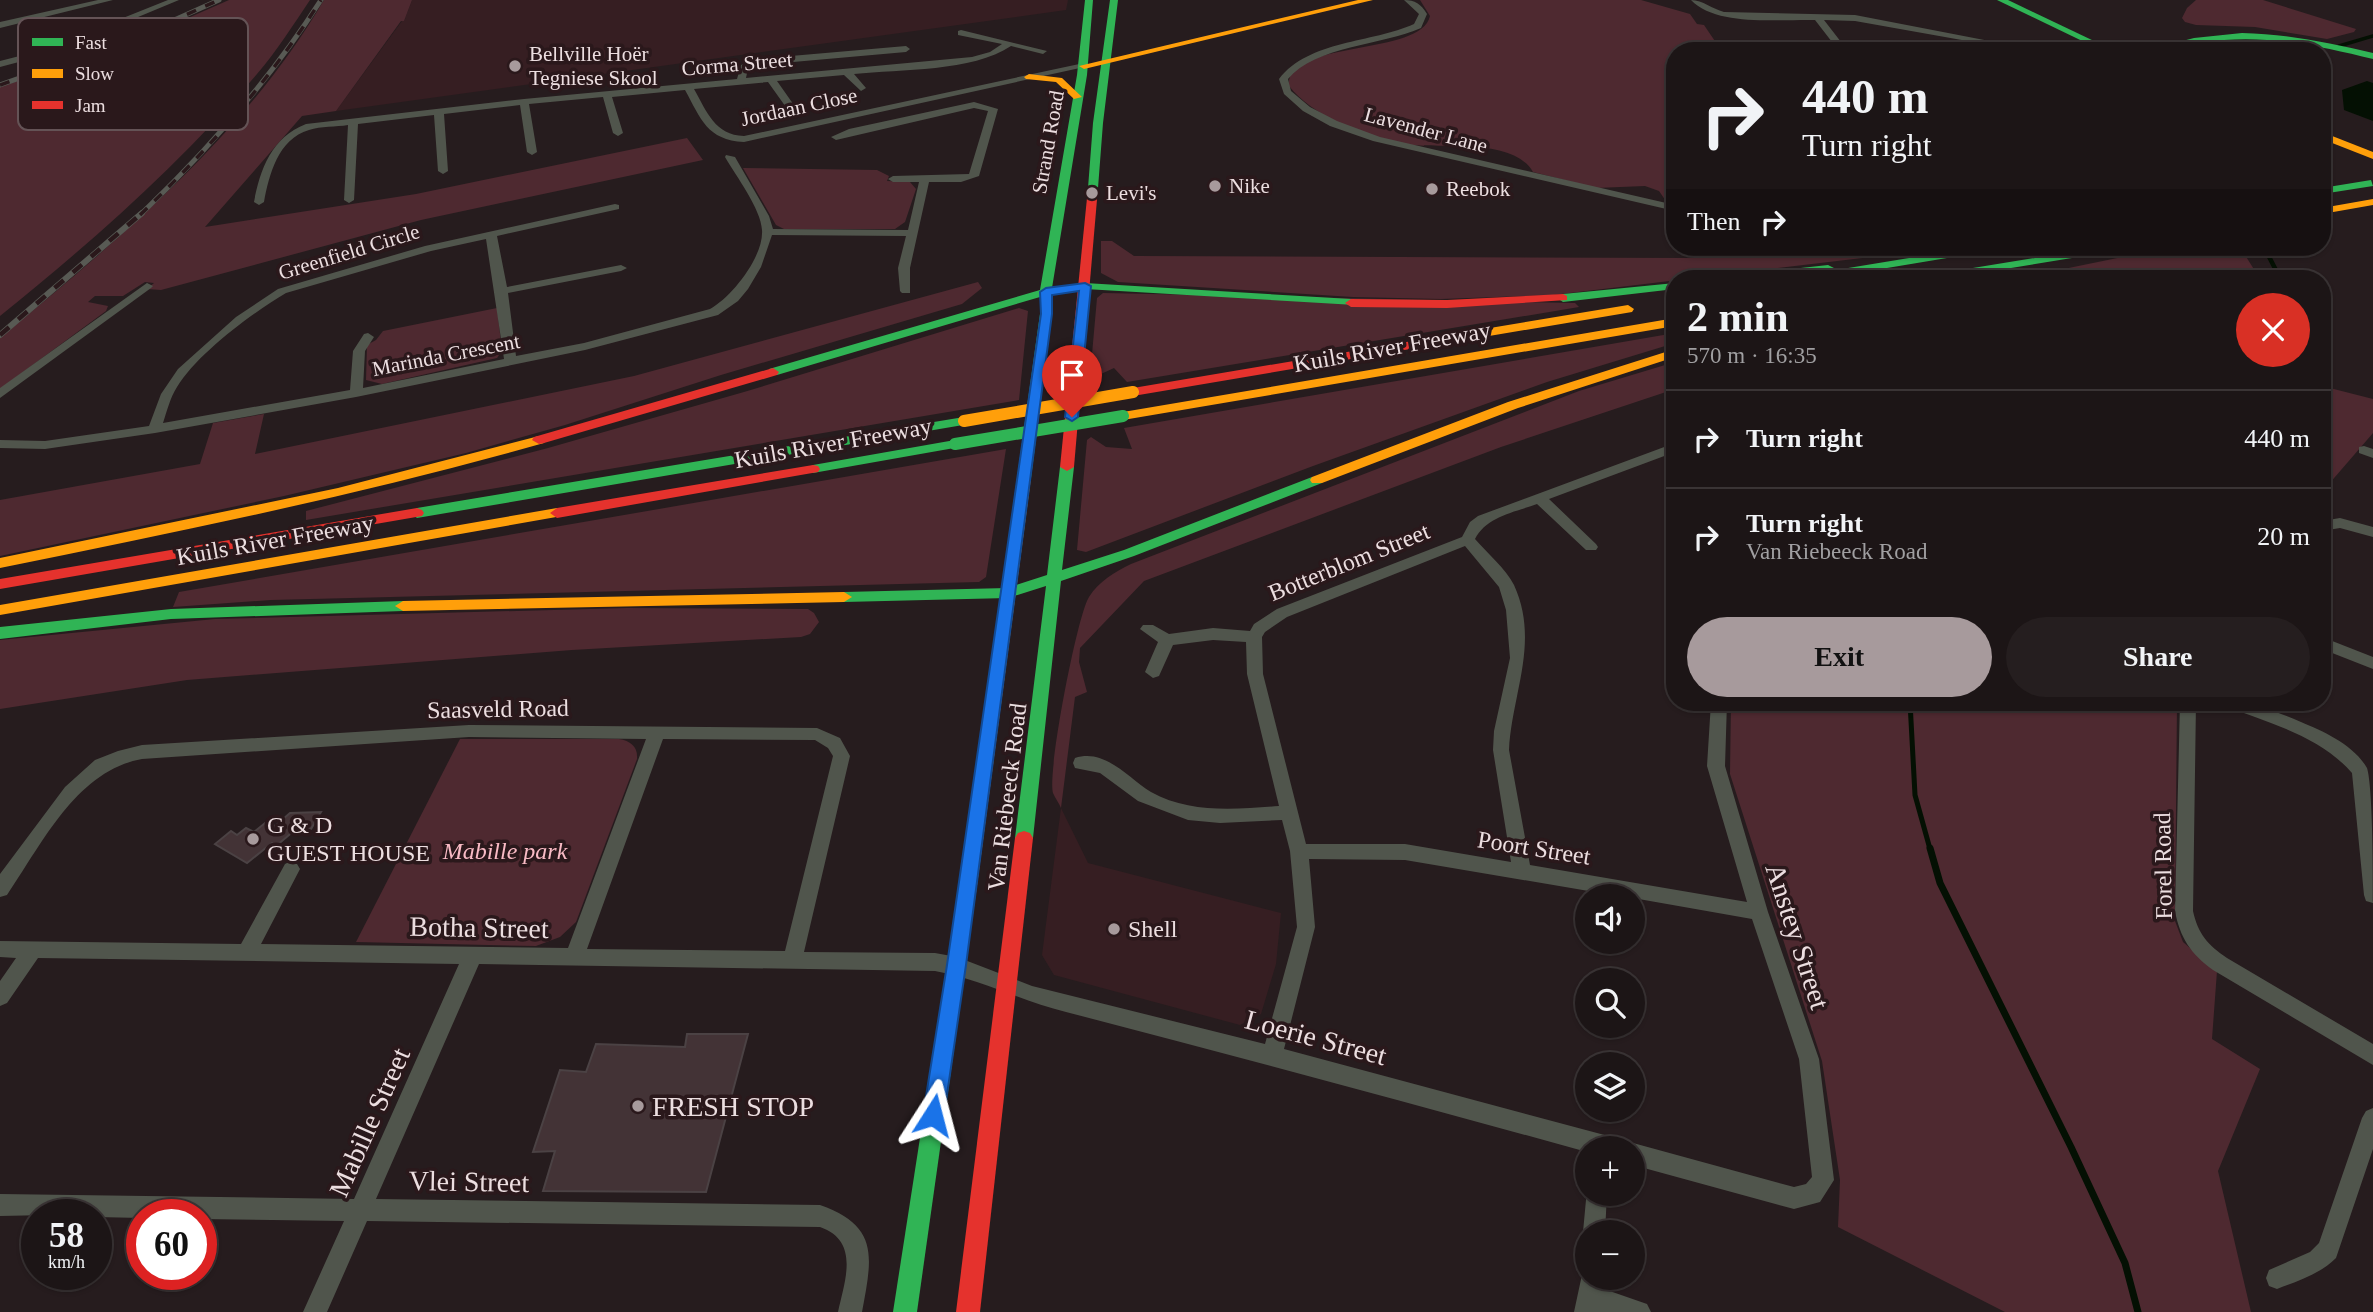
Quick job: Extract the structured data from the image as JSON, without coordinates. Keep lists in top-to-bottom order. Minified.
{"streets":{"main road":["Strand Road","Kuils River Freeway","Van Riebeeck Road"],"street":["Corma Street","Jordaan Close","Lavender Lane","Greenfield Circle","Marinda Crescent","Botterblom Street","Saasveld Road","Poort Street","Forel Road","Botha Street","Anstey Street","Loerie Street","Mabille Street","Vlei Street"]},"crossings":[["Corma Street","Jordaan Close"],["Jordaan Close","Strand Road"],["Strand Road","Van Riebeeck Road"],["Greenfield Circle","Marinda Crescent"],["Botterblom Street","Poort Street"],["Botterblom Street","Loerie Street"],["Saasveld Road","Botha Street"],["Van Riebeeck Road","Botha Street"],["Van Riebeeck Road","Loerie Street"],["Poort Street","Anstey Street"],["Botha Street","Loerie Street"],["Botha Street","Mabille Street"],["Mabille Street","Vlei Street"]],"parks":["Mabille park"],"places":["Bellville Hoër Tegniese Skool","Nike","Reebok","Levi's","G & D GUEST HOUSE","Shell","FRESH STOP"],"legend":["Fast","Slow","Jam"],"page":{"turn":["440 m","Turn right"],"then":"Then","heading":["2 min","570 m · 16:35"],"list":[{"name":"Turn right","value":"440 m"},{"name":"Turn right","note":"Van Riebeeck Road","value":"20 m"}],"buttons":["Exit","Share"],"map_buttons":["+","−"],"speed":"58 km/h","limit":"60"}}
